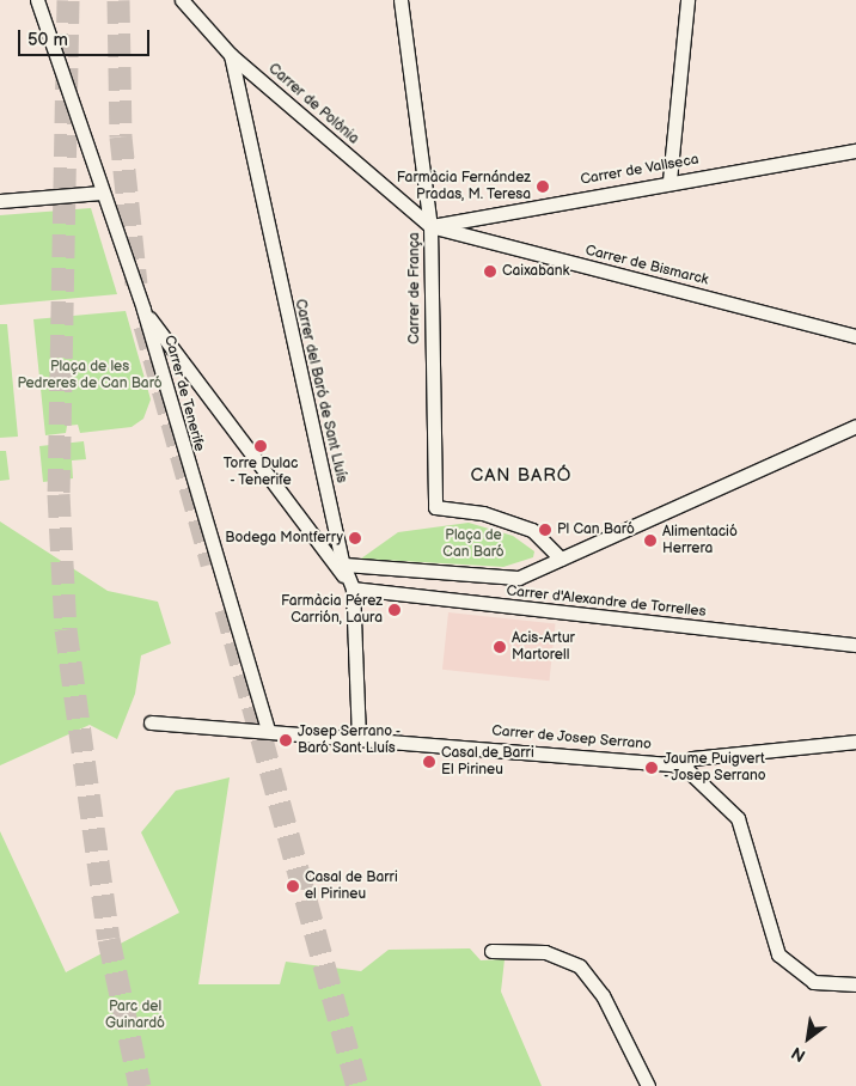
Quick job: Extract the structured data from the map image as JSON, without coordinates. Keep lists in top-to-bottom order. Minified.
{"streets":{"street":["Carrer de Polònia","Carrer de Vallseca","Carrer de Bismarck","Carrer de França","Carrer del Baró de Sant Lluís","Carrer de Tenerife","Carrer d'Alexandre de Torrelles","Carrer de Josep Serrano"]},"crossings":[["Carrer de Polònia","Carrer de Vallseca"],["Carrer de Polònia","Carrer de Bismarck"],["Carrer de Polònia","Carrer de França"],["Carrer de Polònia","Carrer del Baró de Sant Lluís"],["Carrer de Vallseca","Carrer de Bismarck"],["Carrer de Vallseca","Carrer de França"],["Carrer de Bismarck","Carrer de França"],["Carrer del Baró de Sant Lluís","Carrer d'Alexandre de Torrelles"],["Carrer del Baró de Sant Lluís","Carrer de Josep Serrano"],["Carrer de Tenerife","Carrer de Josep Serrano"]],"districts":["CAN BARÓ"],"parks":["Plaça de les Pedreres de Can Baró","Plaça de Can Baró","Parc del Guinardó"],"places":["Farmàcia Fernández Pradas, M. Teresa","Caixabank","Torre Dulac - Tenerife","Pl Can Baró","Bodega Montferry","Alimentació Herrera","Farmàcia Pérez Carrión, Laura","Acis-Artur Martorell","Josep Serrano - Baró Sant Lluís","Casal de Barri El Pirineu","Jaume Puigvert - Josep Serrano","Casal de Barri el Pirineu"],"scale_bar":"50 m","north":"bottom left"}
